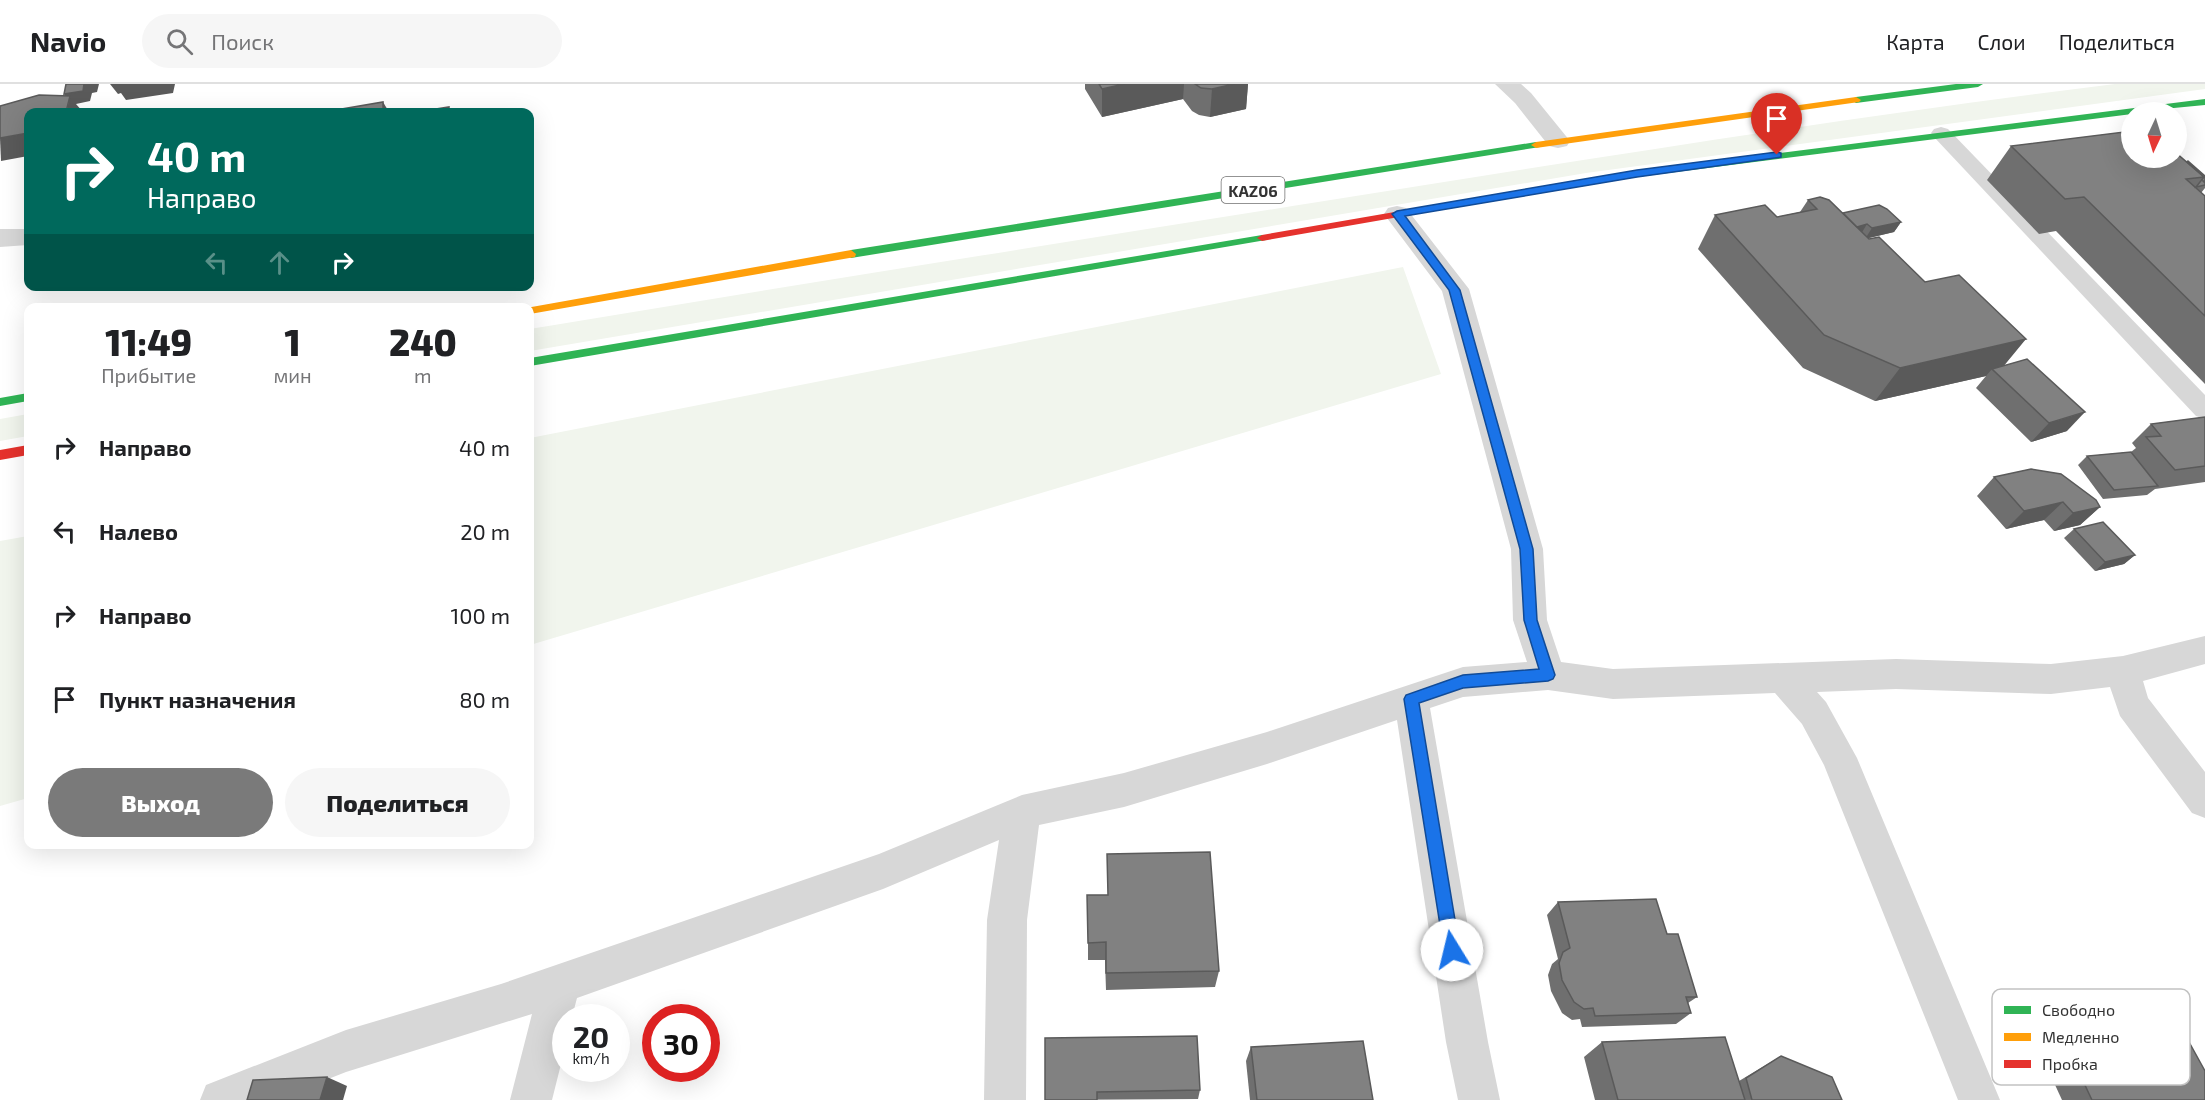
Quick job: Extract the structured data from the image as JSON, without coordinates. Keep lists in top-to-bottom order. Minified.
{"streets":{"highway":["KАZ06"]},"legend":["Свободно","Медленно","Пробка"],"north":"bottom","page":{"header":"Navio","search":"Поиск","nav":["Карта","Слои","Поделиться"],"turn":["40 m","Направо"],"eta":["11:49","Прибытие","1","мин","240","m"],"list":[{"name":"Направо","value":"40 m"},{"name":"Налево","value":"20 m"},{"name":"Направо","value":"100 m"},{"name":"Пункт назначения","value":"80 m"}],"buttons":["Выход","Поделиться"],"speed":"20 km/h","limit":"30"}}
